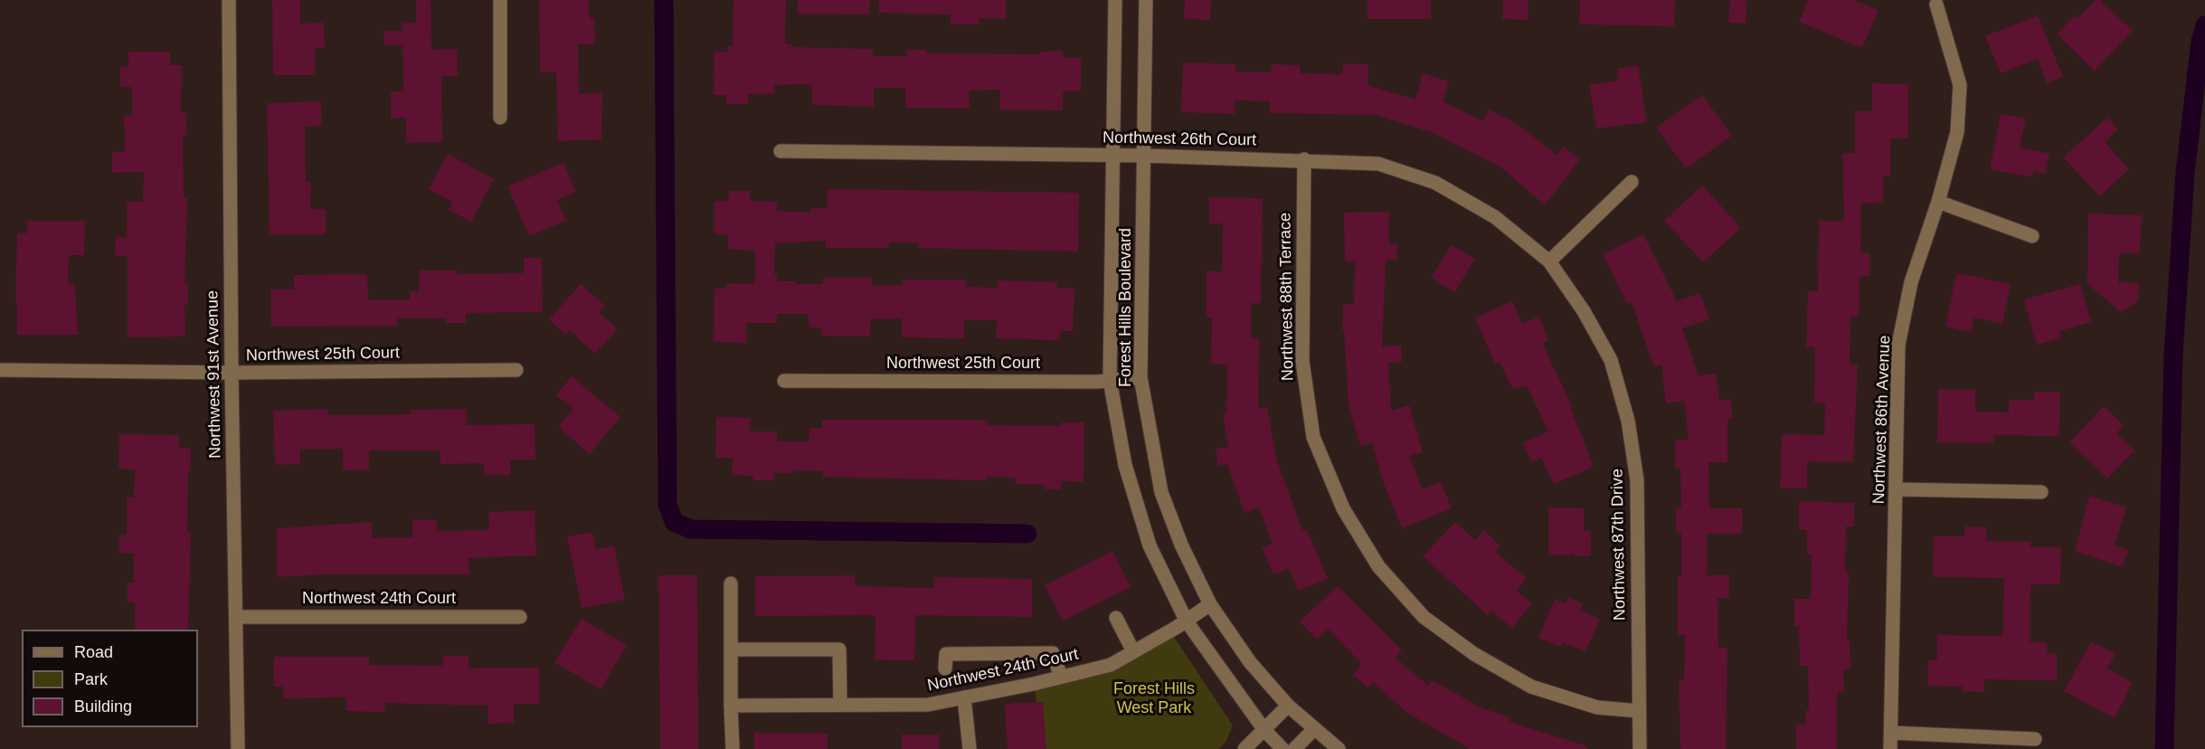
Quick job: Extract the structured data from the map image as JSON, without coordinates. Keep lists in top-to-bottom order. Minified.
{"streets":{"street":["Northwest 26th Court","Northwest 88th Terrace","Forest Hills Boulevard","Northwest 25th Court","Northwest 91st Avenue","Northwest 86th Avenue","Northwest 87th Drive","Northwest 24th Court"]},"crossings":[["Northwest 26th Court","Northwest 88th Terrace"],["Northwest 26th Court","Forest Hills Boulevard"],["Northwest 26th Court","Northwest 87th Drive"],["Northwest 88th Terrace","Northwest 87th Drive"],["Forest Hills Boulevard","Northwest 25th Court"],["Forest Hills Boulevard","Northwest 24th Court"],["Northwest 25th Court","Northwest 91st Avenue"],["Northwest 91st Avenue","Northwest 24th Court"]],"parks":["Forest Hills West Park"],"legend":["Road","Park","Building"]}
